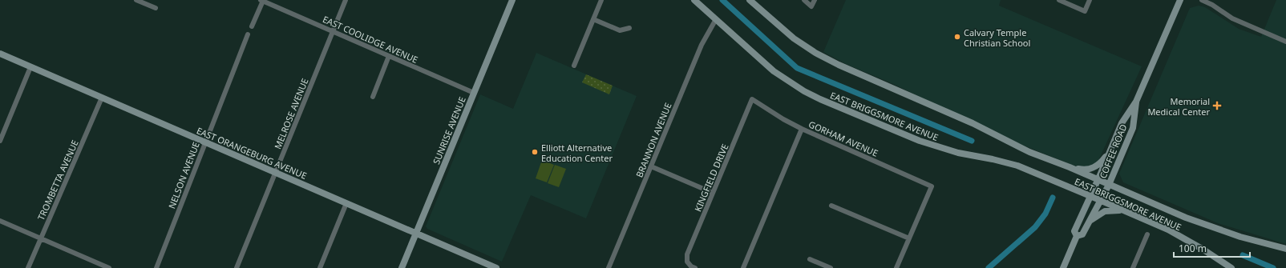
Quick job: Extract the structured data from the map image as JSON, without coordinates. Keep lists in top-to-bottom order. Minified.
{"streets":{"main road":["EAST BRIGGSMORE AVENUE","SUNRISE AVENUE","COFFEE ROAD","EAST ORANGEBURG AVENUE"],"street":["EAST COOLIDGE AVENUE","MELROSE AVENUE","GORHAM AVENUE","BRANNON AVENUE","NELSON AVENUE","KINGFIELD DRIVE","TROMBETTA AVENUE"]},"crossings":[["EAST COOLIDGE AVENUE","MELROSE AVENUE"],["EAST COOLIDGE AVENUE","SUNRISE AVENUE"],["MELROSE AVENUE","EAST ORANGEBURG AVENUE"],["EAST BRIGGSMORE AVENUE","BRANNON AVENUE"],["EAST BRIGGSMORE AVENUE","COFFEE ROAD"],["SUNRISE AVENUE","EAST ORANGEBURG AVENUE"],["GORHAM AVENUE","KINGFIELD DRIVE"],["EAST ORANGEBURG AVENUE","NELSON AVENUE"],["EAST ORANGEBURG AVENUE","TROMBETTA AVENUE"]],"places":{"other":["Calvary Temple Christian School","Elliott Alternative Education Center"],"health":["Memorial Medical Center"]},"scale_bar":"100 m"}
